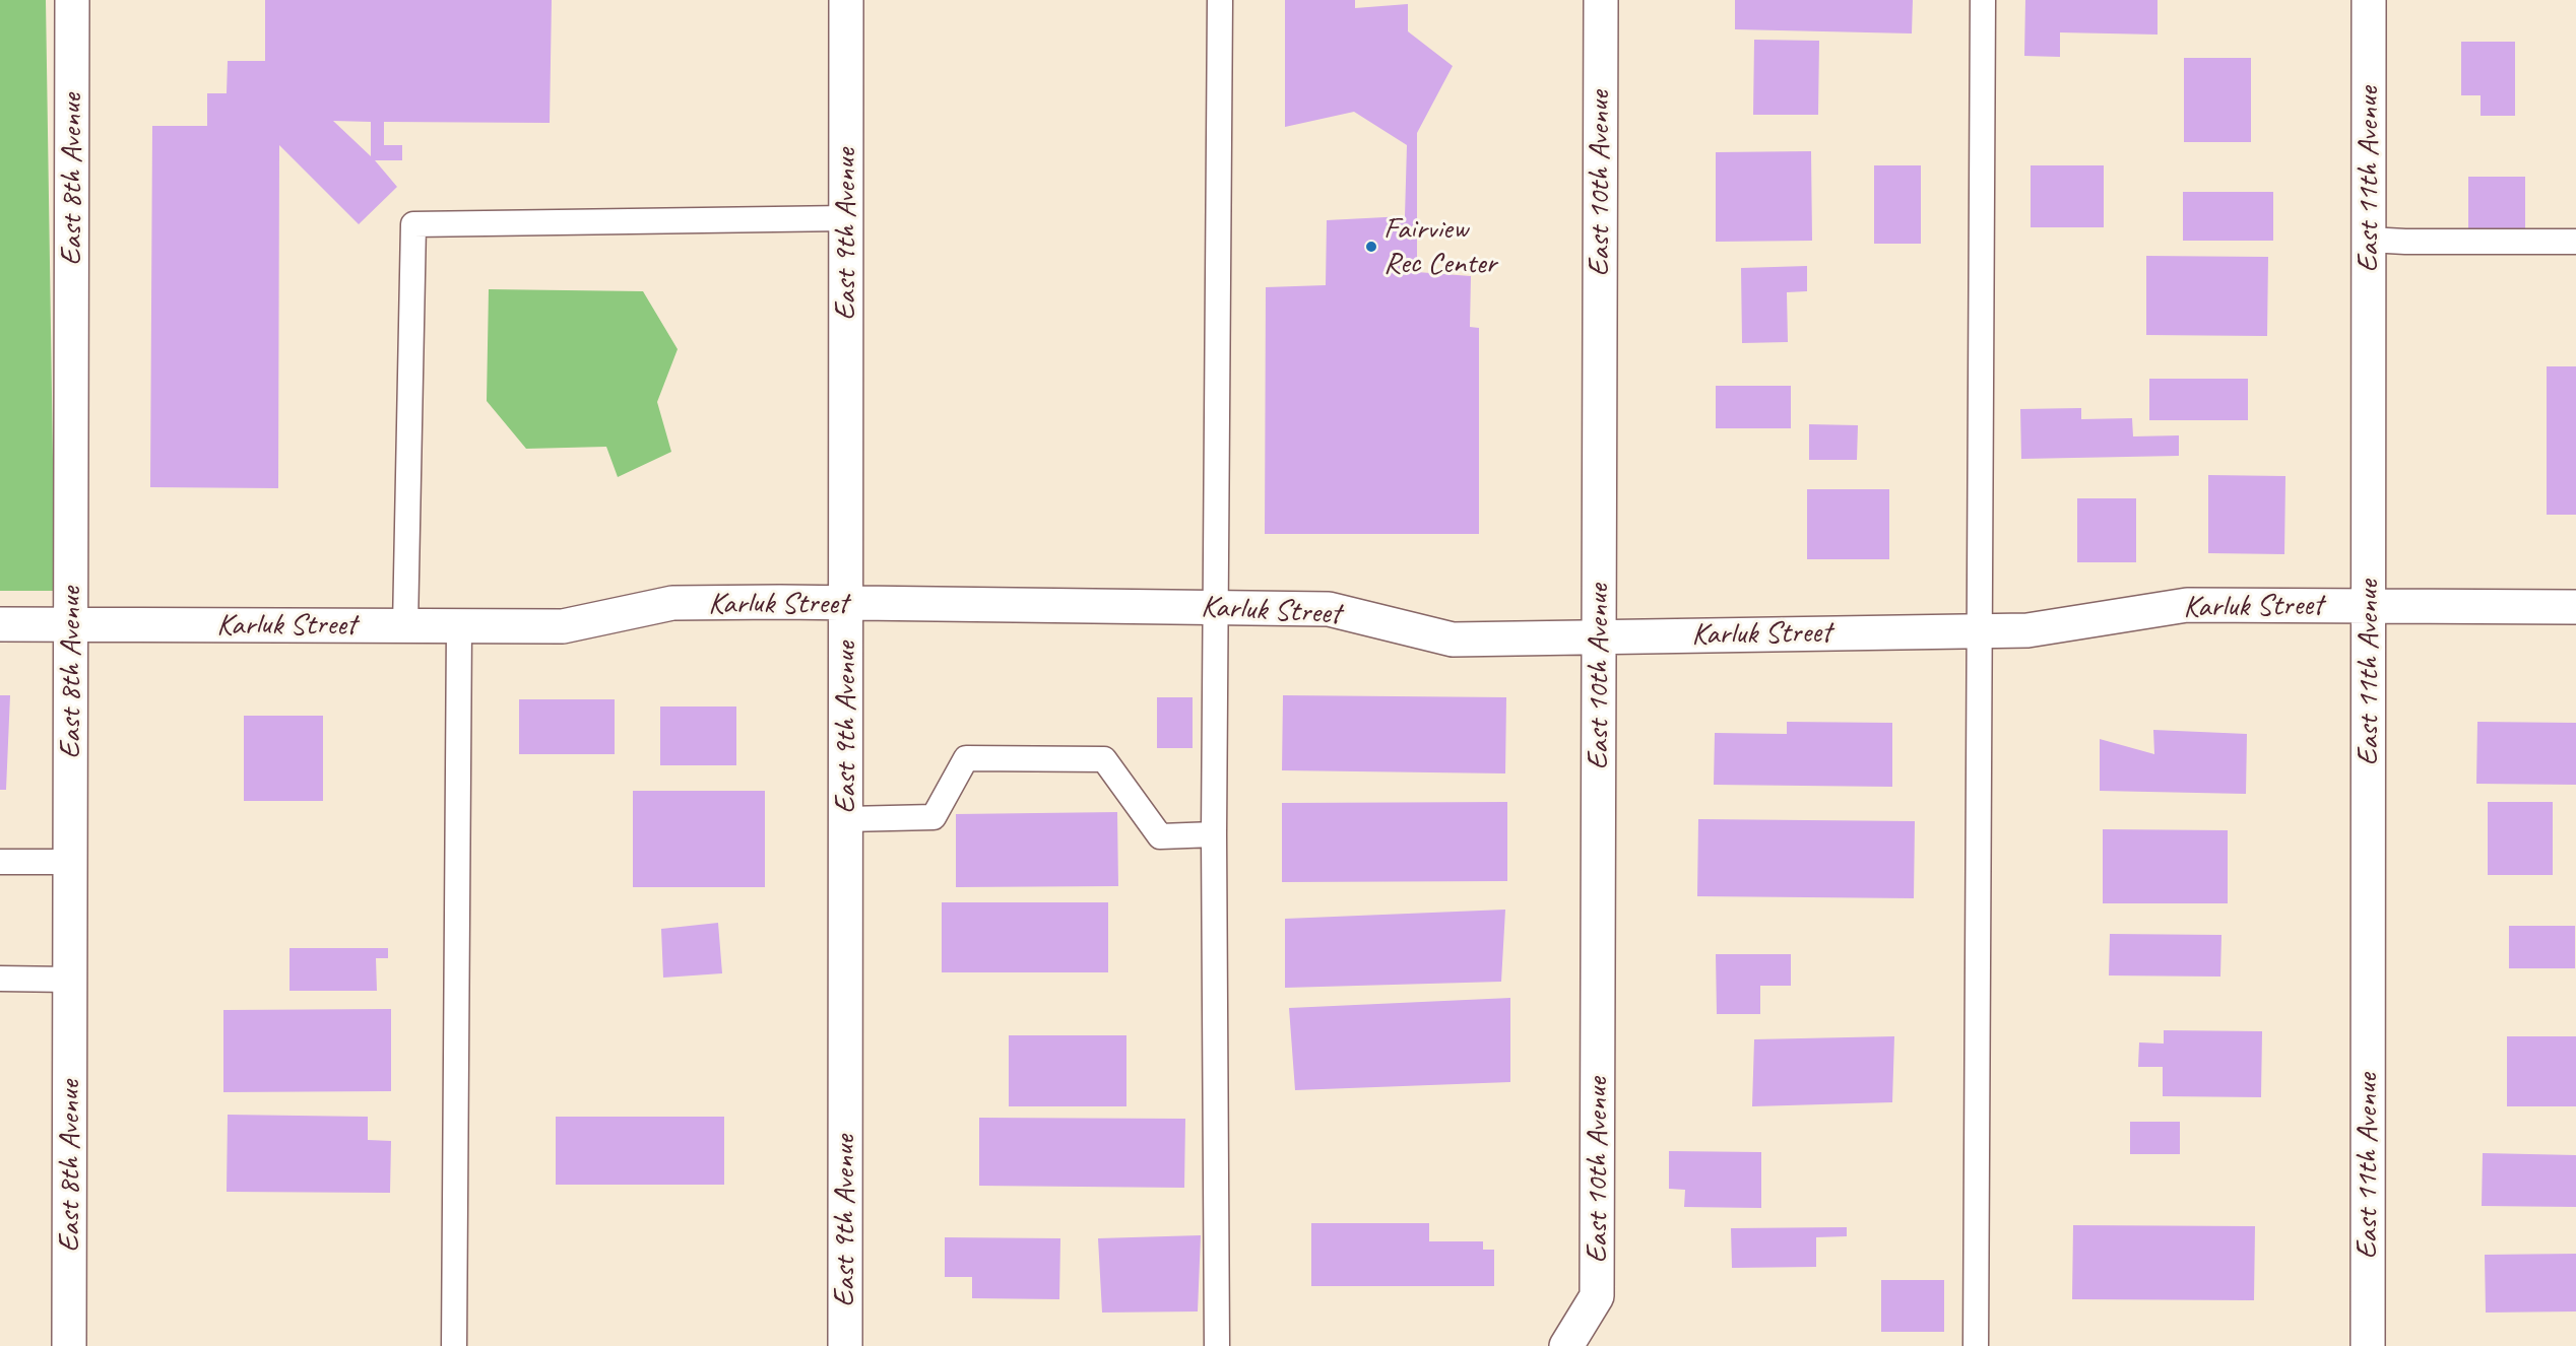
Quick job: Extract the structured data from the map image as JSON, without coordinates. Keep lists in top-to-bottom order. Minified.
{"streets":{"street":["East 8th Avenue","East 11th Avenue","East 10th Avenue","East 9th Avenue","Karluk Street"]},"crossings":[["East 8th Avenue","Karluk Street"],["East 11th Avenue","Karluk Street"],["East 10th Avenue","Karluk Street"],["East 9th Avenue","Karluk Street"]],"places":["Fairview Rec Center"]}
